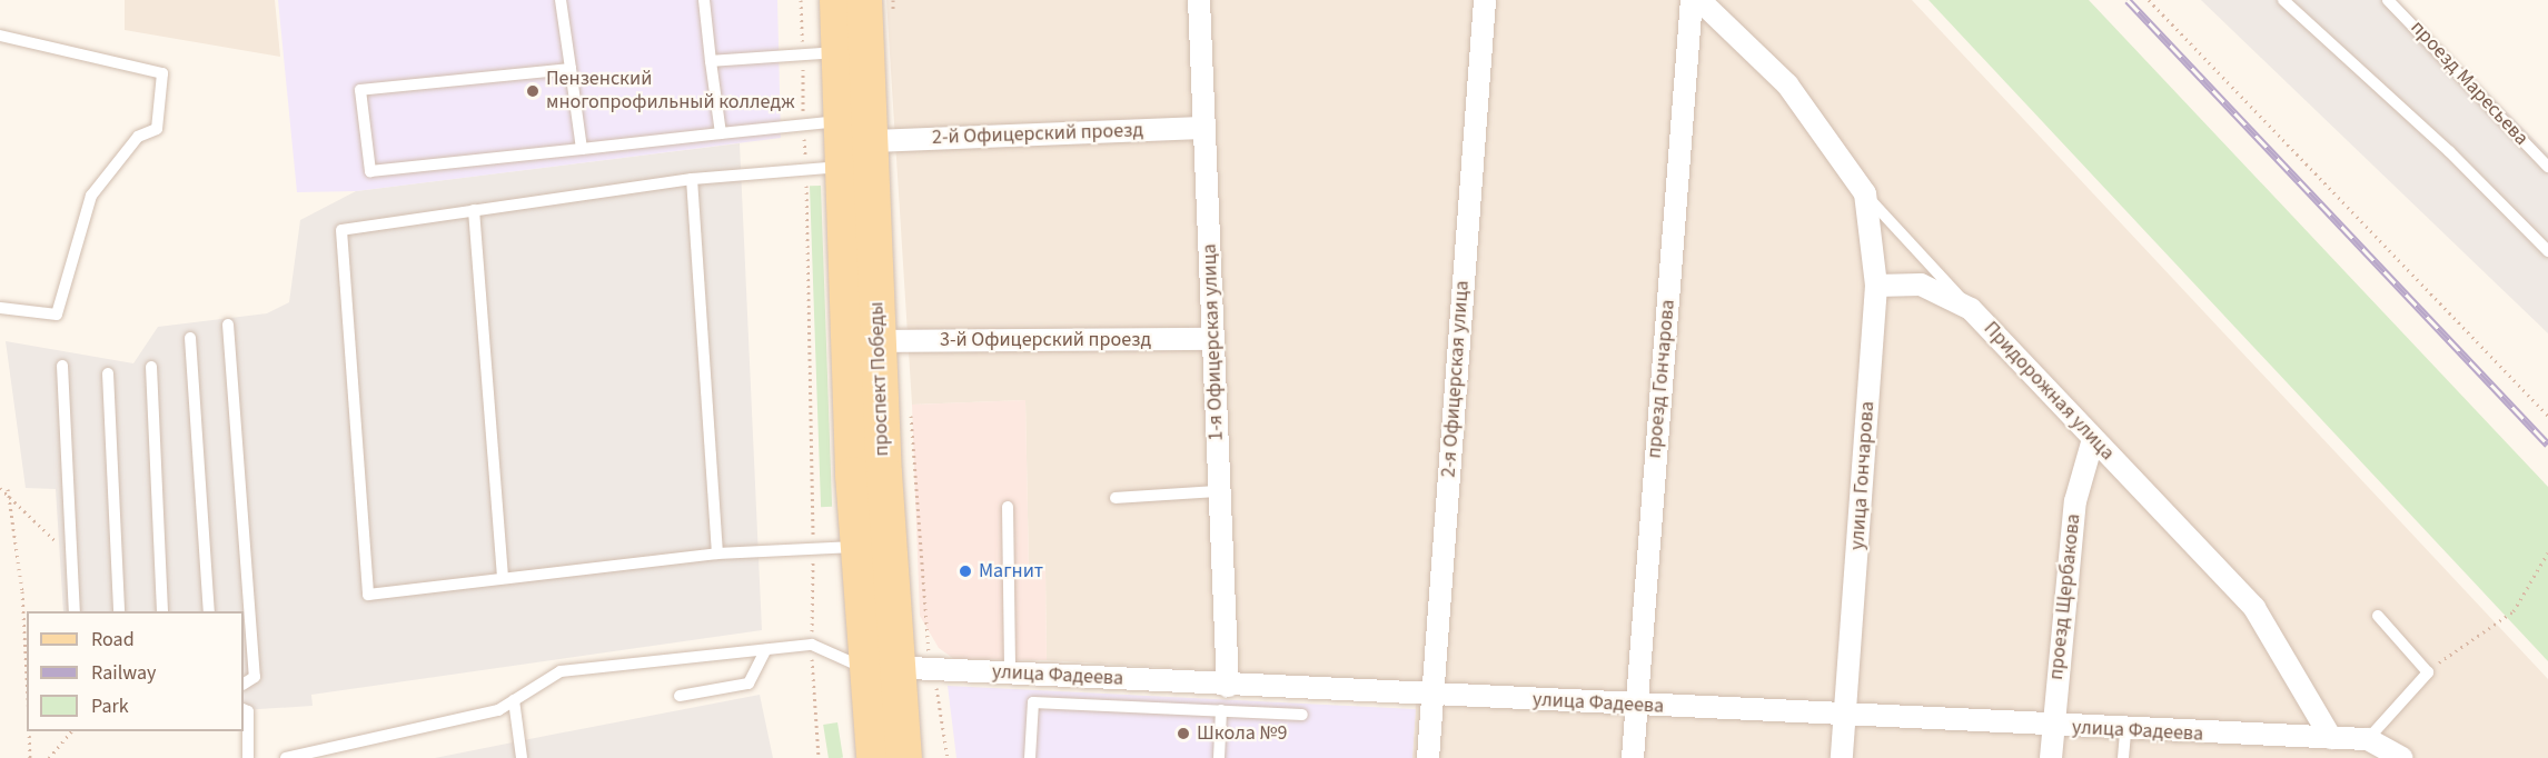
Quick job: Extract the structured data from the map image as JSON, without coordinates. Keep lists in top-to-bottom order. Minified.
{"streets":{"main road":["проспект Победы"],"street":["2-й Офицерский проезд","3-й Офицерский проезд","1-я Офицерская улица","2-я Офицерская улица","проезд Гончарова","Придорожная улица","улица Гончарова","проезд Щербакова","улица Фадеева"],"lane":["проезд Маресьева"]},"crossings":[["2-й Офицерский проезд","1-я Офицерская улица"],["2-й Офицерский проезд","проспект Победы"],["3-й Офицерский проезд","1-я Офицерская улица"],["3-й Офицерский проезд","проспект Победы"],["1-я Офицерская улица","улица Фадеева"],["проспект Победы","улица Фадеева"],["2-я Офицерская улица","улица Фадеева"],["проезд Гончарова","улица Фадеева"],["Придорожная улица","улица Гончарова"],["Придорожная улица","проезд Щербакова"],["Придорожная улица","улица Фадеева"],["улица Гончарова","улица Фадеева"],["проезд Щербакова","улица Фадеева"]],"places":["Пензенский многопрофильный колледж","Магнит","Школа №9"],"legend":["Road","Railway","Park"]}
